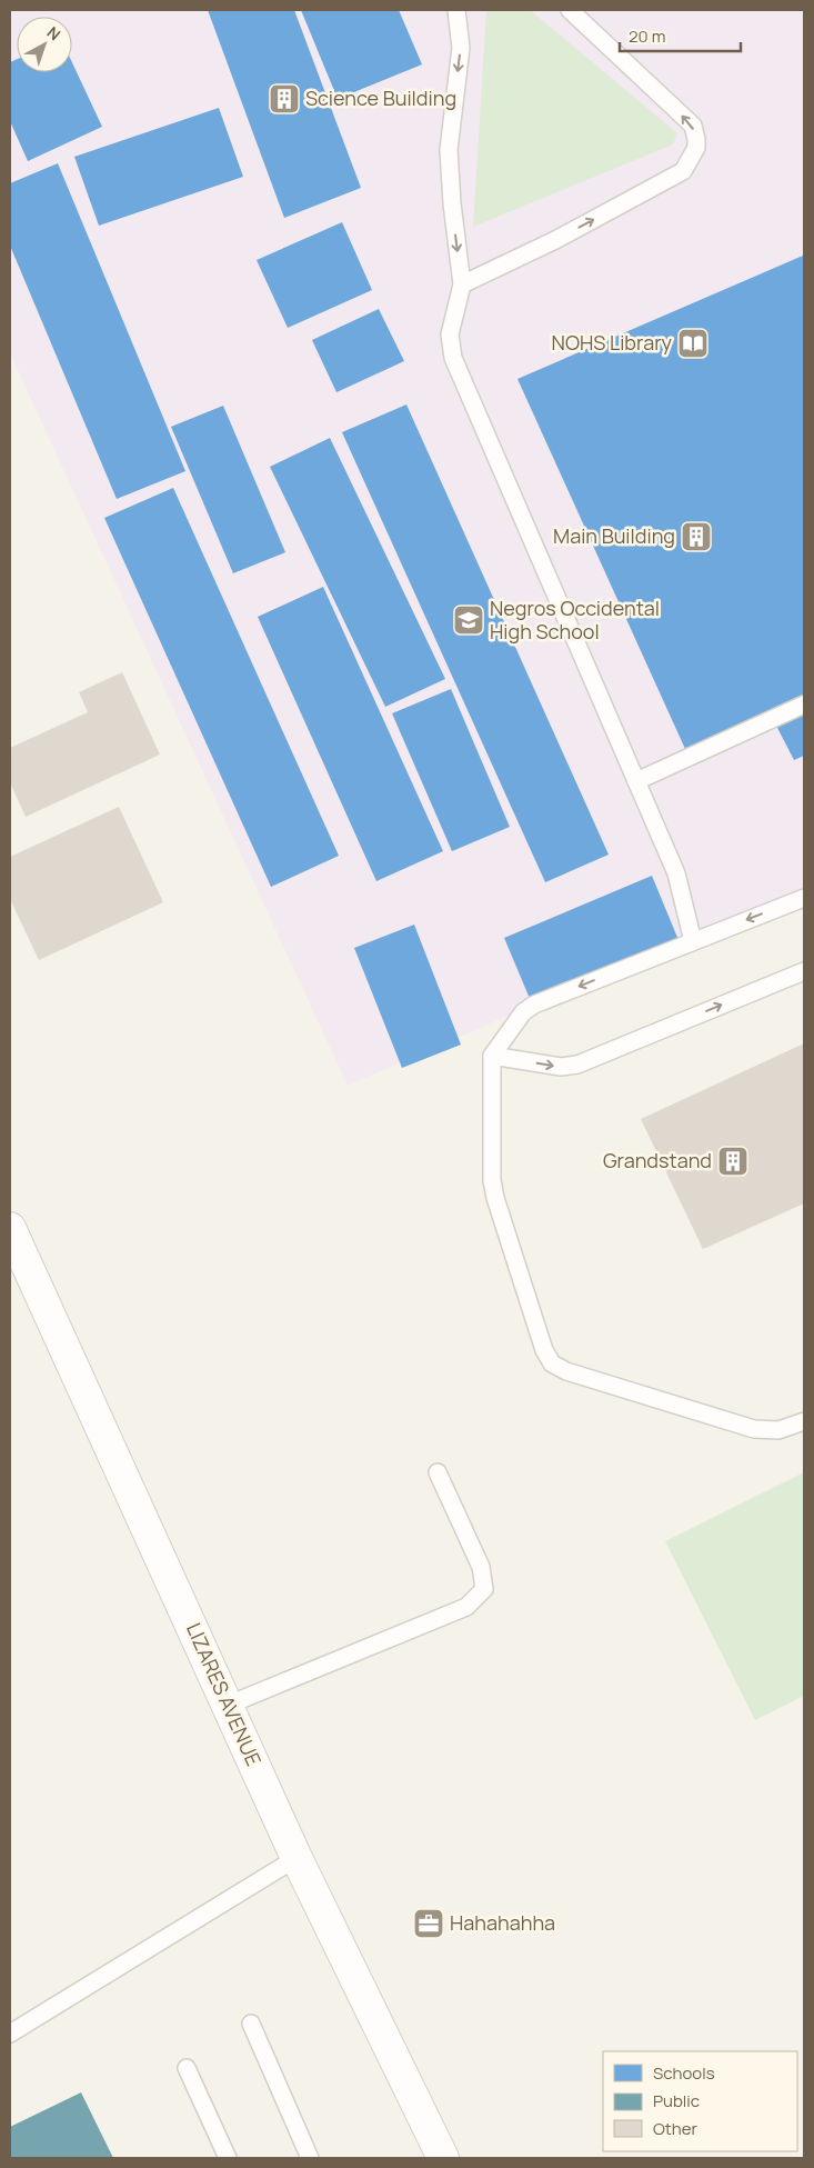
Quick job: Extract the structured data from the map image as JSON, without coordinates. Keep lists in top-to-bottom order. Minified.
{"streets":{"street":["LIZARES AVENUE"]},"places":{"building":["Science Building","Main Building","Grandstand"],"library":["NOHS Library"],"school or university":["Negros Occidental High School"],"office":["Hahahahha"]},"legend":["Schools","Public","Other"],"scale_bar":"20 m","north":"top right"}
